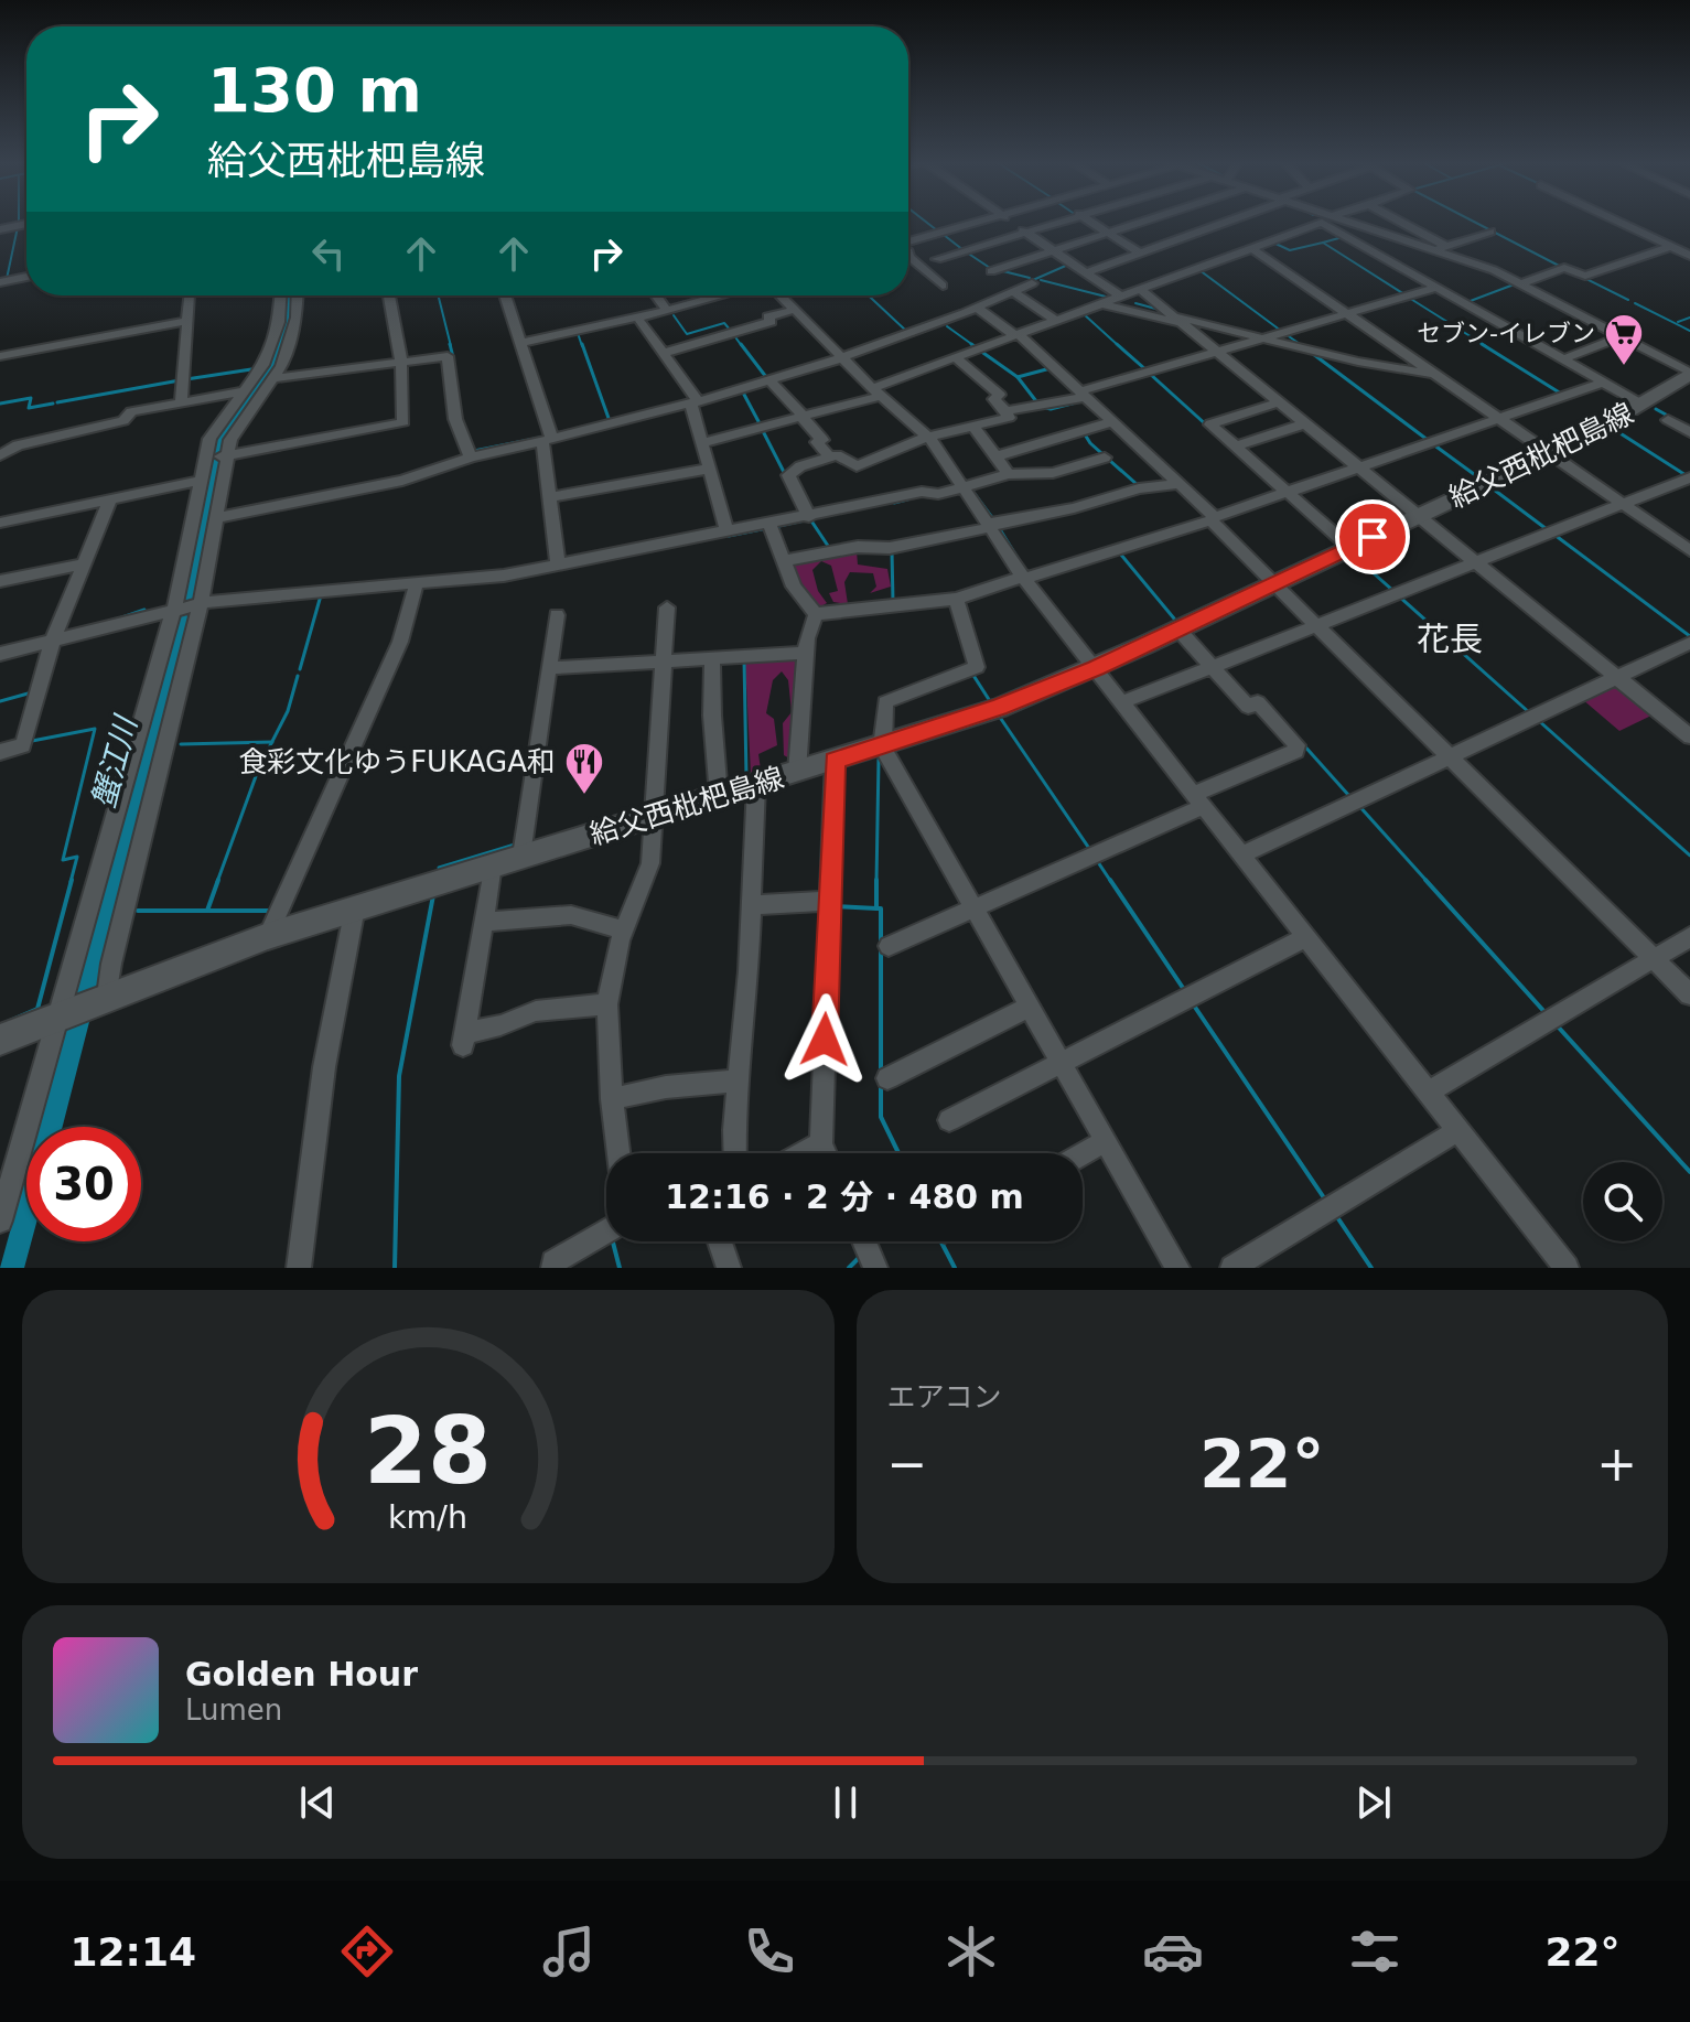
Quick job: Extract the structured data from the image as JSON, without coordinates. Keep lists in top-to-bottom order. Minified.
{"streets":{"main road":["給父西枇杷島線"]},"districts":["花長"],"water":["蟹江川"],"places":{"supermarket":["セブン-イレブン"],"restaurant":["食彩文化ゆうFUKAGA和"]},"page":{"turn":["130 m","給父西枇杷島線"],"limit":"30","trip":"12:16 · 2 分 · 480 m","tile":"エアコン","heat":["−","22°","+"],"song":["Golden Hour","Lumen"],"tabs":["12:14","22°"],"gauge":["28","km/h"]}}
